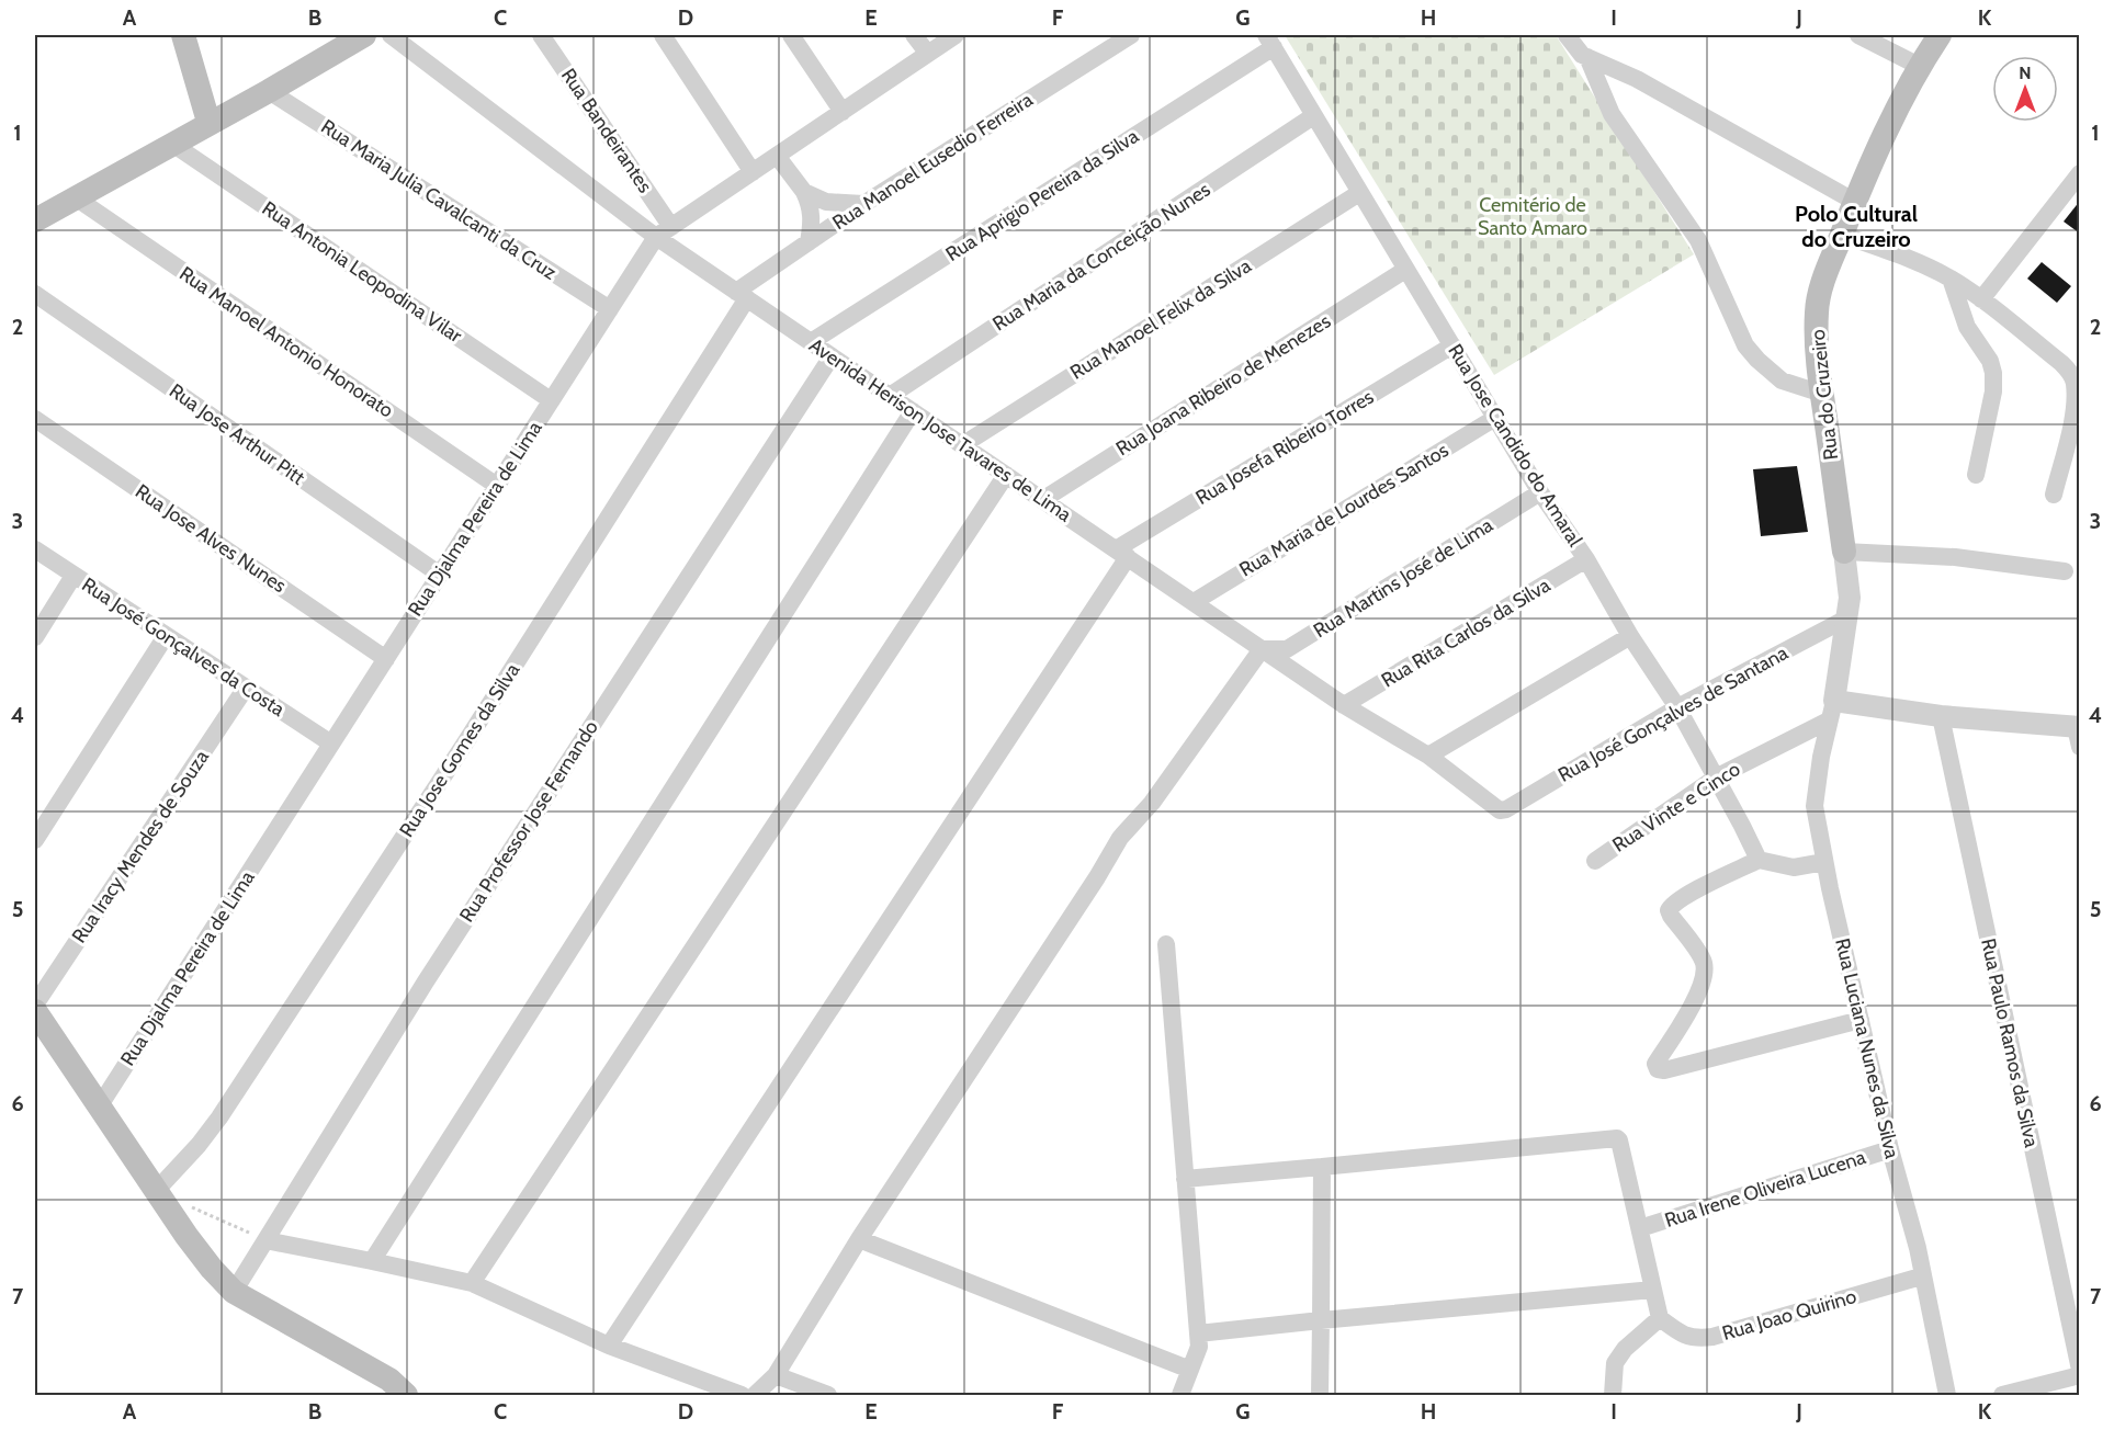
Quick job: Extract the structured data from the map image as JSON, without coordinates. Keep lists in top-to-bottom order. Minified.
{"streets":{"main road":["Rua do Cruzeiro"],"street":["Rua Bandeirantes","Rua Manoel Eusedio Ferreira","Rua Aprigio Pereira da Silva","Rua Maria Julia Cavalcanti da Cruz","Rua Maria da Conceição Nunes","Rua Antonia Leopodina Vilar","Rua Manoel Felix da Silva","Rua Manoel Antonio Honorato","Rua Joana Ribeiro de Menezes","Avenida Herison Jose Tavares de Lima","Rua Jose Arthur Pitt","Rua Jose Candido do Amaral","Rua Josefa Ribeiro Torres","Rua Maria de Lourdes Santos","Rua Djalma Pereira de Lima","Rua Jose Alves Nunes","Rua Martins José de Lima","Rua Rita Carlos da Silva","Rua José Gonçalves da Costa","Rua José Gonçalves de Santana","Rua Jose Gomes da Silva","Rua Vinte e Cinco","Rua Professor Jose Fernando","Rua Iracy Mendes de Souza","Rua Paulo Ramos da Silva","Rua Luciana Nunes da Silva","Rua Irene Oliveira Lucena","Rua Joao Quirino"]},"crossings":[["Rua Bandeirantes","Avenida Herison Jose Tavares de Lima"],["Rua Bandeirantes","Rua Djalma Pereira de Lima"],["Rua Manoel Eusedio Ferreira","Avenida Herison Jose Tavares de Lima"],["Rua Manoel Eusedio Ferreira","Rua Jose Gomes da Silva"],["Rua Aprigio Pereira da Silva","Avenida Herison Jose Tavares de Lima"],["Rua Aprigio Pereira da Silva","Rua Jose Candido do Amaral"],["Rua Maria Julia Cavalcanti da Cruz","Rua Djalma Pereira de Lima"],["Rua Maria da Conceição Nunes","Avenida Herison Jose Tavares de Lima"],["Rua Maria da Conceição Nunes","Rua Jose Candido do Amaral"],["Rua Antonia Leopodina Vilar","Rua Djalma Pereira de Lima"],["Rua Manoel Felix da Silva","Avenida Herison Jose Tavares de Lima"],["Rua Manoel Felix da Silva","Rua Jose Candido do Amaral"],["Rua Manoel Antonio Honorato","Rua Djalma Pereira de Lima"],["Rua Joana Ribeiro de Menezes","Avenida Herison Jose Tavares de Lima"],["Rua Joana Ribeiro de Menezes","Rua Jose Candido do Amaral"],["Rua do Cruzeiro","Rua José Gonçalves de Santana"],["Rua do Cruzeiro","Rua Vinte e Cinco"],["Rua do Cruzeiro","Rua Luciana Nunes da Silva"],["Avenida Herison Jose Tavares de Lima","Rua Josefa Ribeiro Torres"],["Avenida Herison Jose Tavares de Lima","Rua Maria de Lourdes Santos"],["Avenida Herison Jose Tavares de Lima","Rua Djalma Pereira de Lima"],["Avenida Herison Jose Tavares de Lima","Rua Martins José de Lima"],["Avenida Herison Jose Tavares de Lima","Rua Rita Carlos da Silva"],["Avenida Herison Jose Tavares de Lima","Rua José Gonçalves de Santana"],["Avenida Herison Jose Tavares de Lima","Rua Jose Gomes da Silva"],["Avenida Herison Jose Tavares de Lima","Rua Professor Jose Fernando"],["Rua Jose Arthur Pitt","Rua Djalma Pereira de Lima"],["Rua Jose Candido do Amaral","Rua Josefa Ribeiro Torres"],["Rua Jose Candido do Amaral","Rua Maria de Lourdes Santos"],["Rua Jose Candido do Amaral","Rua Martins José de Lima"],["Rua Jose Candido do Amaral","Rua Rita Carlos da Silva"],["Rua Jose Candido do Amaral","Rua José Gonçalves de Santana"],["Rua Jose Candido do Amaral","Rua Vinte e Cinco"],["Rua Djalma Pereira de Lima","Rua Jose Alves Nunes"],["Rua Djalma Pereira de Lima","Rua José Gonçalves da Costa"],["Rua José Gonçalves da Costa","Rua Iracy Mendes de Souza"],["Rua Vinte e Cinco","Rua Luciana Nunes da Silva"],["Rua Luciana Nunes da Silva","Rua Irene Oliveira Lucena"],["Rua Luciana Nunes da Silva","Rua Joao Quirino"]],"districts":["Polo Cultural do Cruzeiro"],"parks":["Cemitério de Santo Amaro"],"north":"top","grid":{"columns":["A","B","C","D","E","F","G","H","I","J","K"],"rows":["1","2","3","4","5","6","7"]}}
